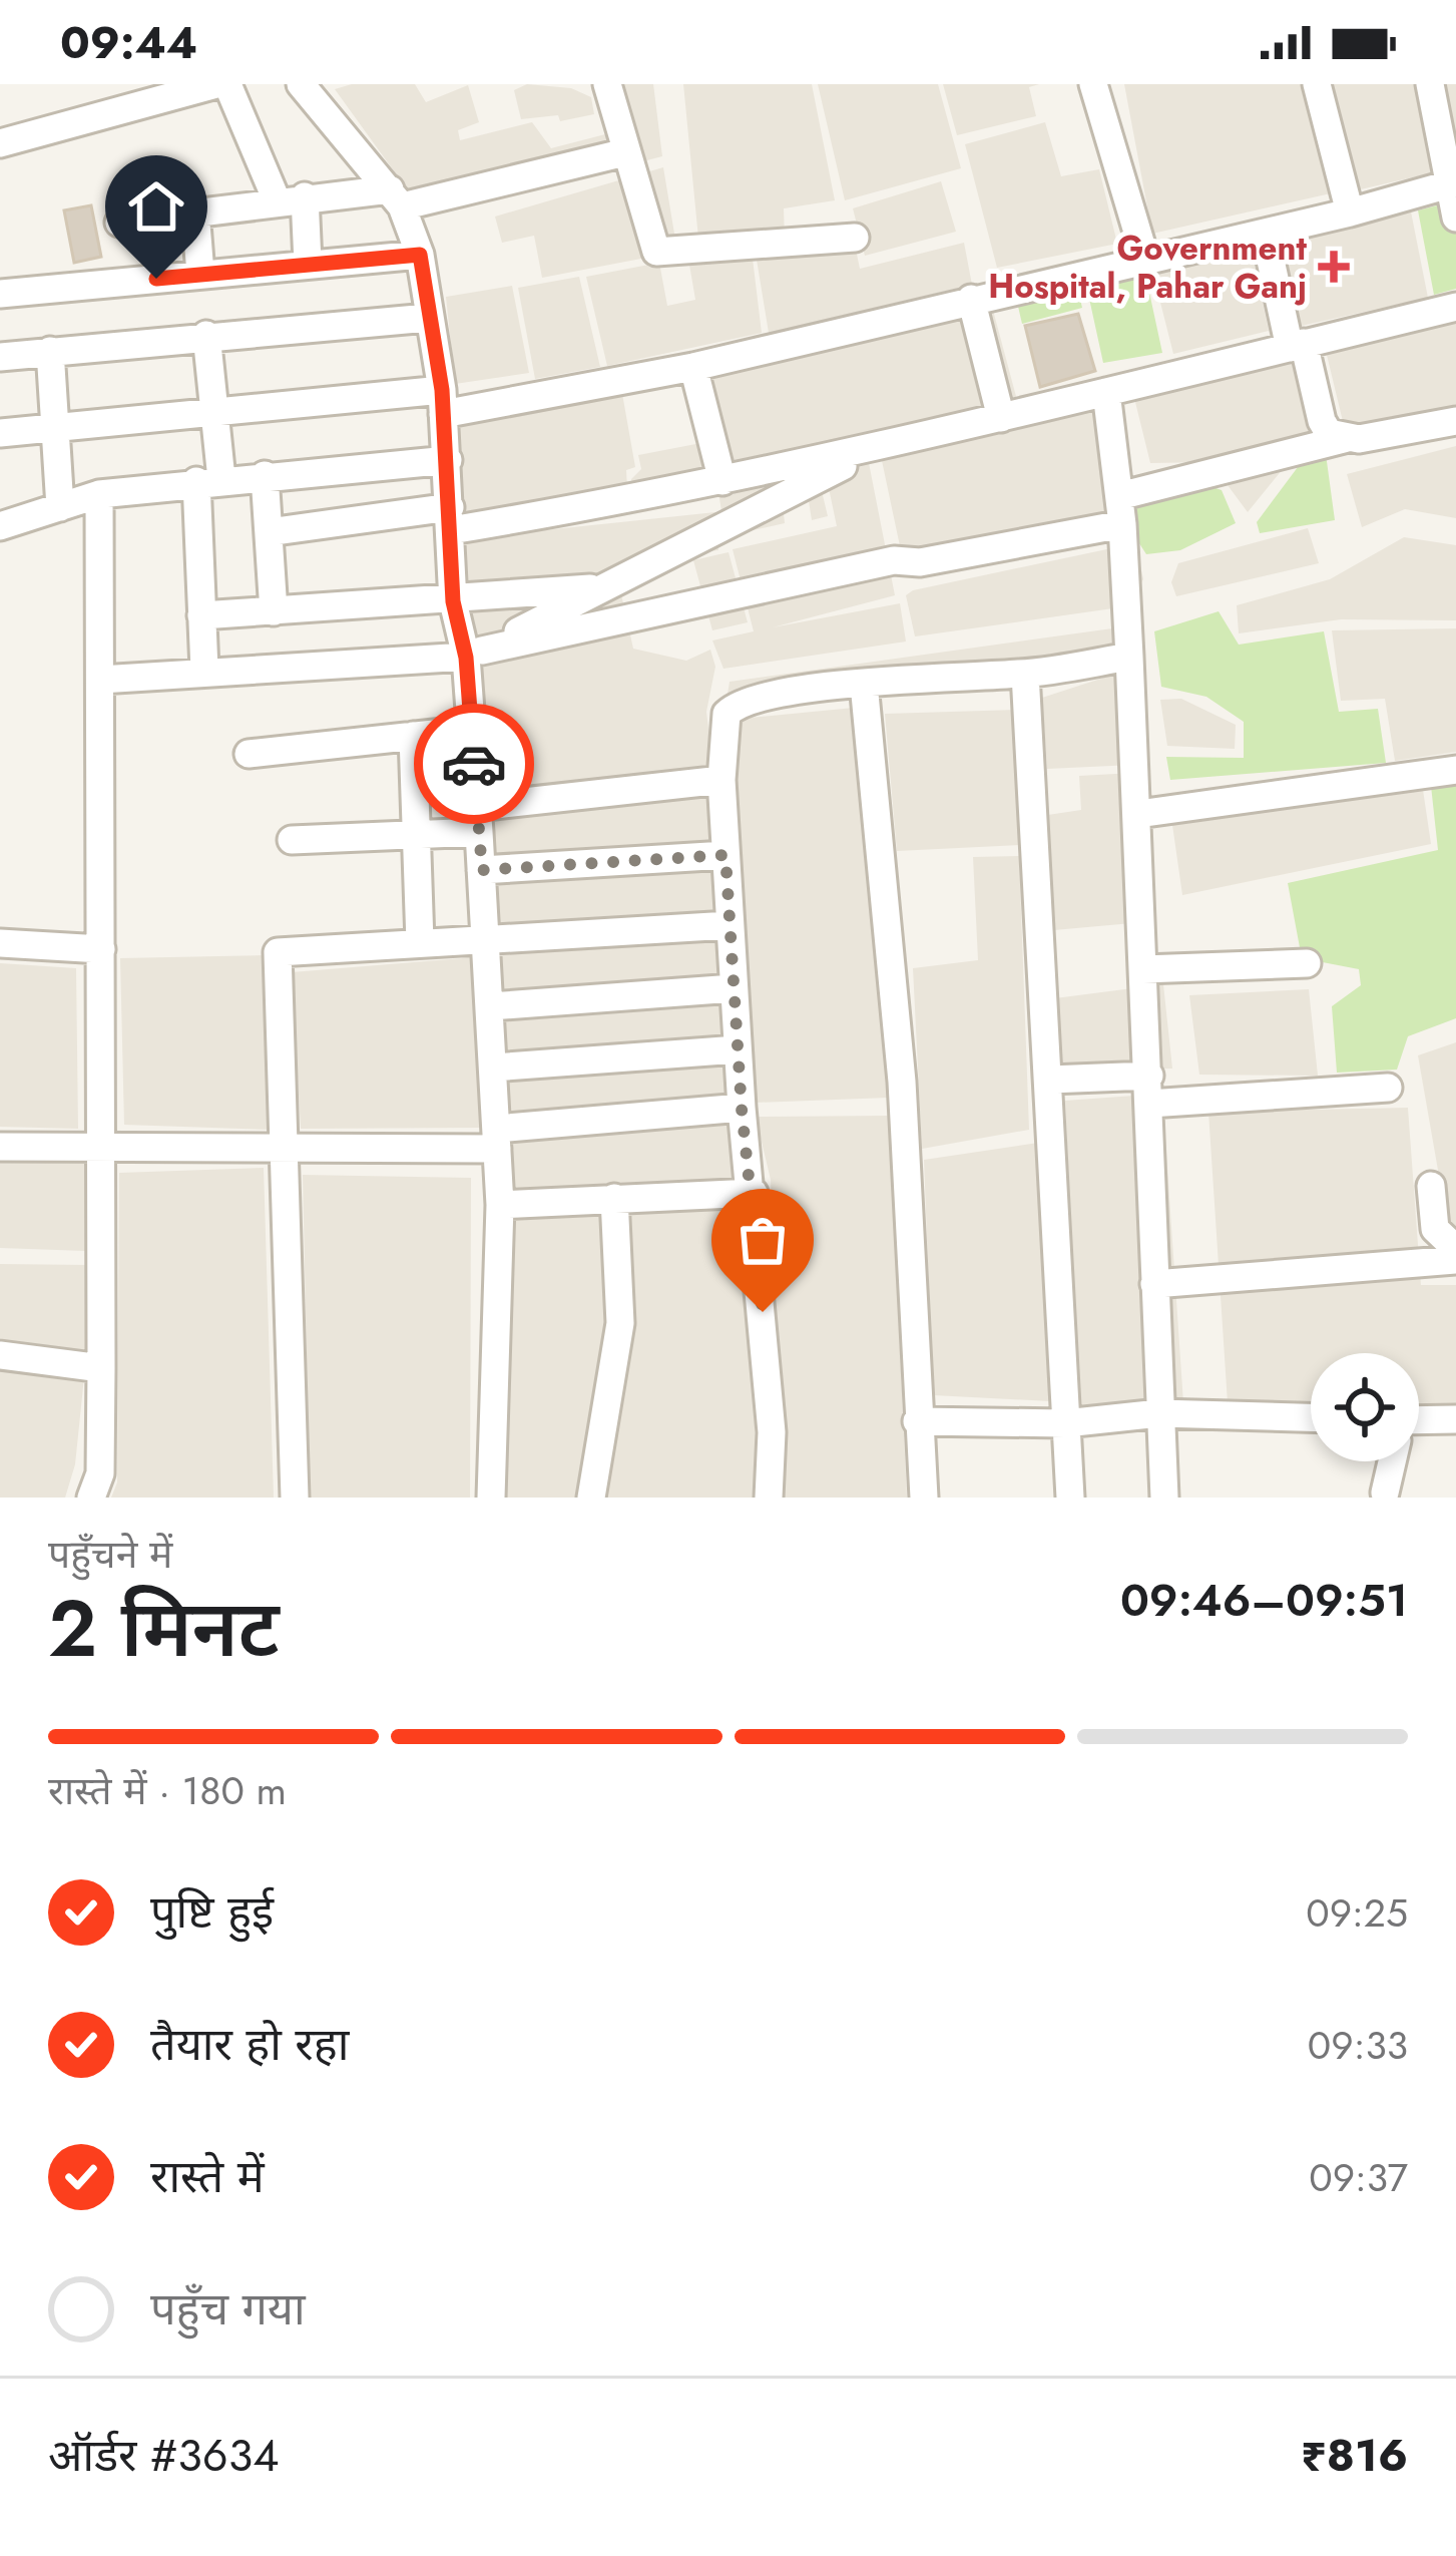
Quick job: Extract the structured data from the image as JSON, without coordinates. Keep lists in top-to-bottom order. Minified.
{"places":{"health":["Government Hospital, Pahar Ganj"]},"page":{"status":"09:44","heading":["2 मिनट","पहुँचने में","09:46–09:51"],"panel":["ऑर्डर #3634","₹816"],"bar":"रास्ते में · 180 m","list":[["पुष्टि हुई","09:25"],["तैयार हो रहा","09:33"],["रास्ते में","09:37"],"पहुँच गया"]}}
